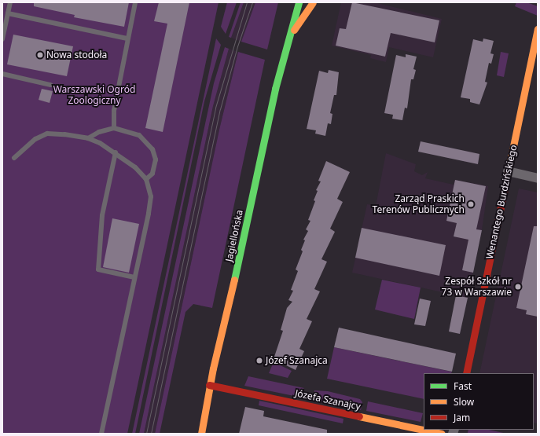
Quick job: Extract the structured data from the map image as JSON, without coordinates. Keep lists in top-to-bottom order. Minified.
{"streets":{"street":["Wenantego Burdzińskiego","Jagiellońska","Józefa Szanajcy"]},"crossings":[["Jagiellońska","Józefa Szanajcy"]],"parks":["Warszawski Ogród Zoologiczny"],"places":["Nowa stodoła","Zarząd Praskich Terenów Publicznych","Zespół Szkół nr 73 w Warszawie","Józef Szanajca"],"legend":["Fast","Slow","Jam"]}
